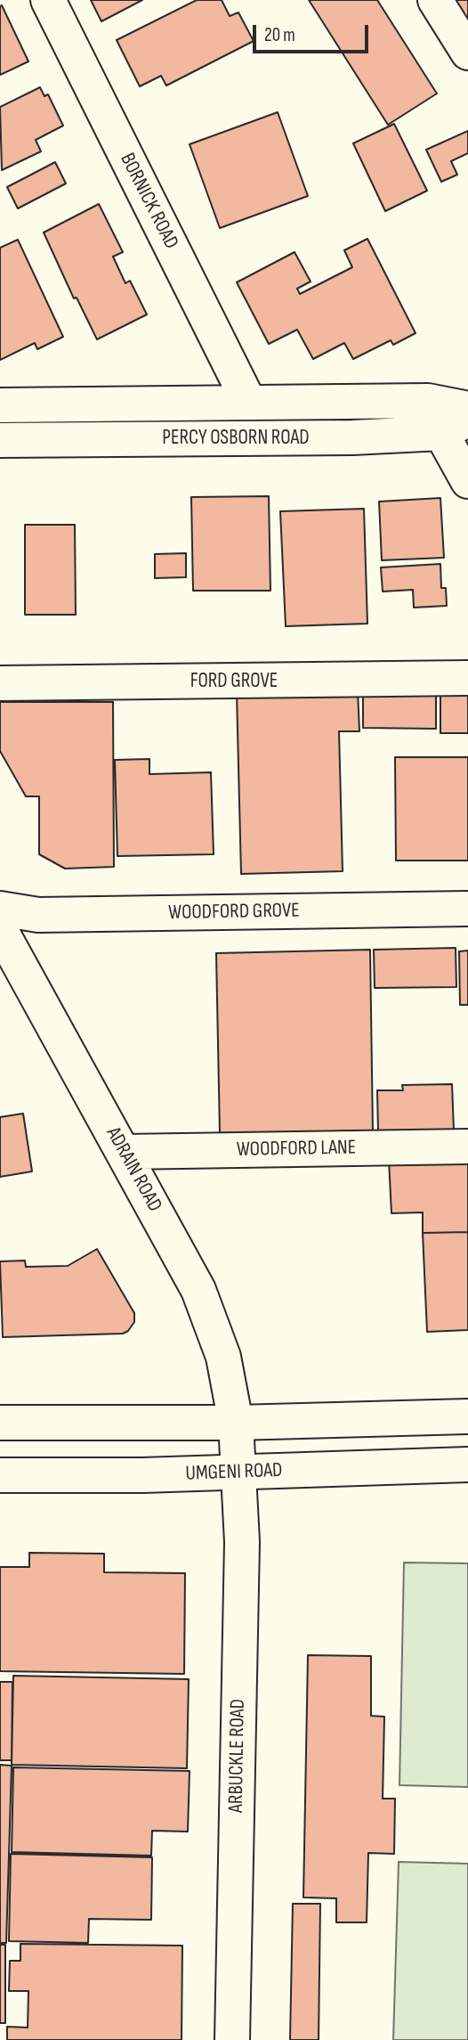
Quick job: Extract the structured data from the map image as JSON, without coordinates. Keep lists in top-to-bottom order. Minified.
{"streets":{"street":["BORNICK ROAD","PERCY OSBORN ROAD","FORD GROVE","WOODFORD GROVE","WOODFORD LANE","ADRAIN ROAD","UMGENI ROAD","ARBUCKLE ROAD"]},"crossings":[["BORNICK ROAD","PERCY OSBORN ROAD"],["WOODFORD LANE","ADRAIN ROAD"],["ADRAIN ROAD","UMGENI ROAD"],["ADRAIN ROAD","ARBUCKLE ROAD"],["UMGENI ROAD","ARBUCKLE ROAD"]],"scale_bar":"20 m"}
